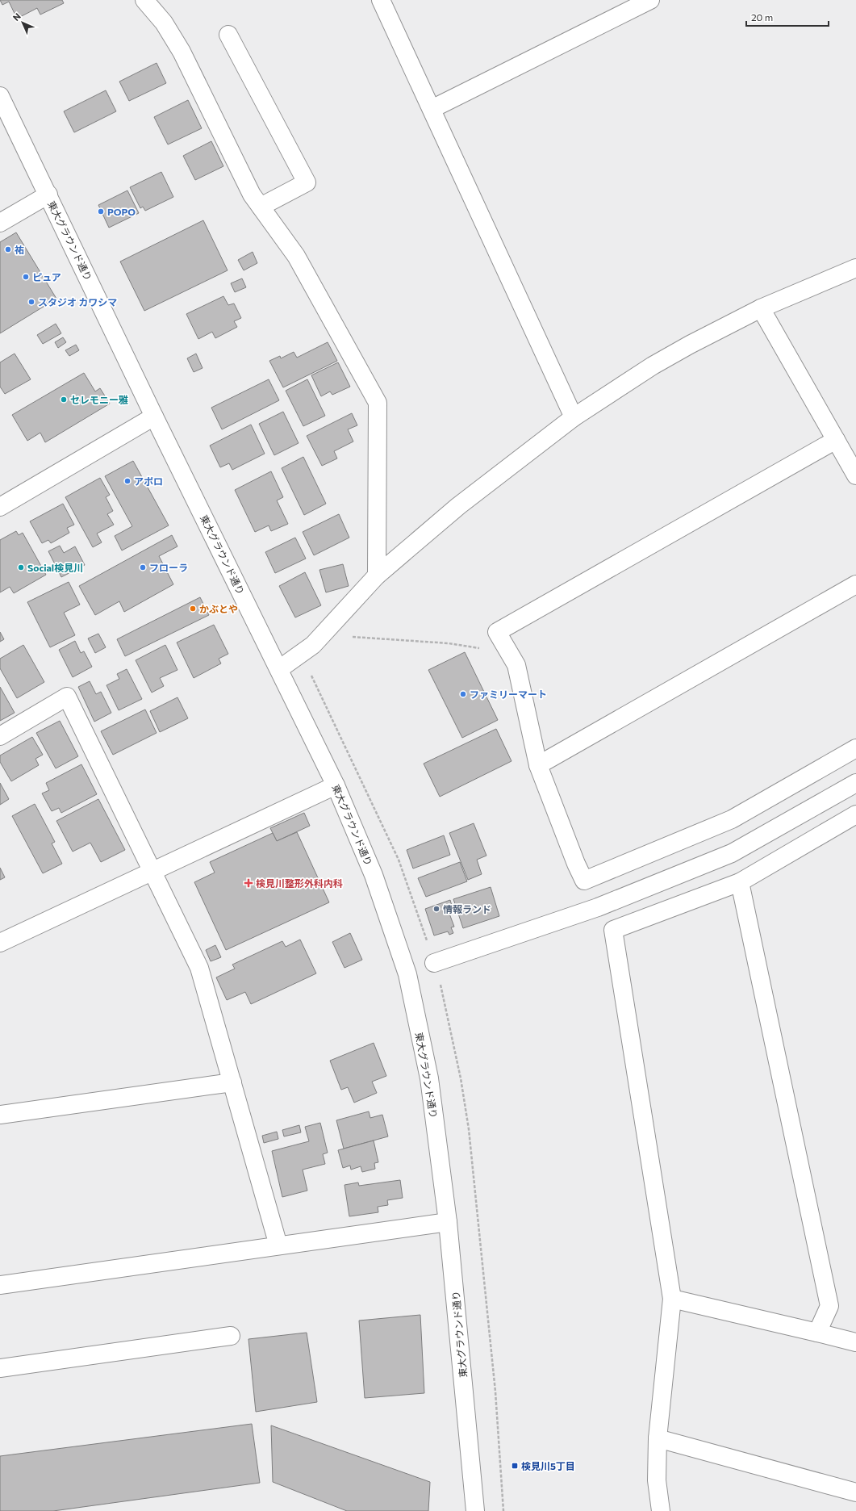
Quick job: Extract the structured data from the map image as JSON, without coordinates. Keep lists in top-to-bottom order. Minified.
{"streets":{"street":["東大グラウンド通り"]},"places":{"other":["POPO","祐","ピュア","スタジオ カワシマ","セレモニー雅","アポロ","Social検見川","フローラ","かぶとや","ファミリーマート","情報ランド"],"health":["検見川整形外科内科"],"transit":["検見川5丁目"]},"scale_bar":"20 m","north":"top left"}
